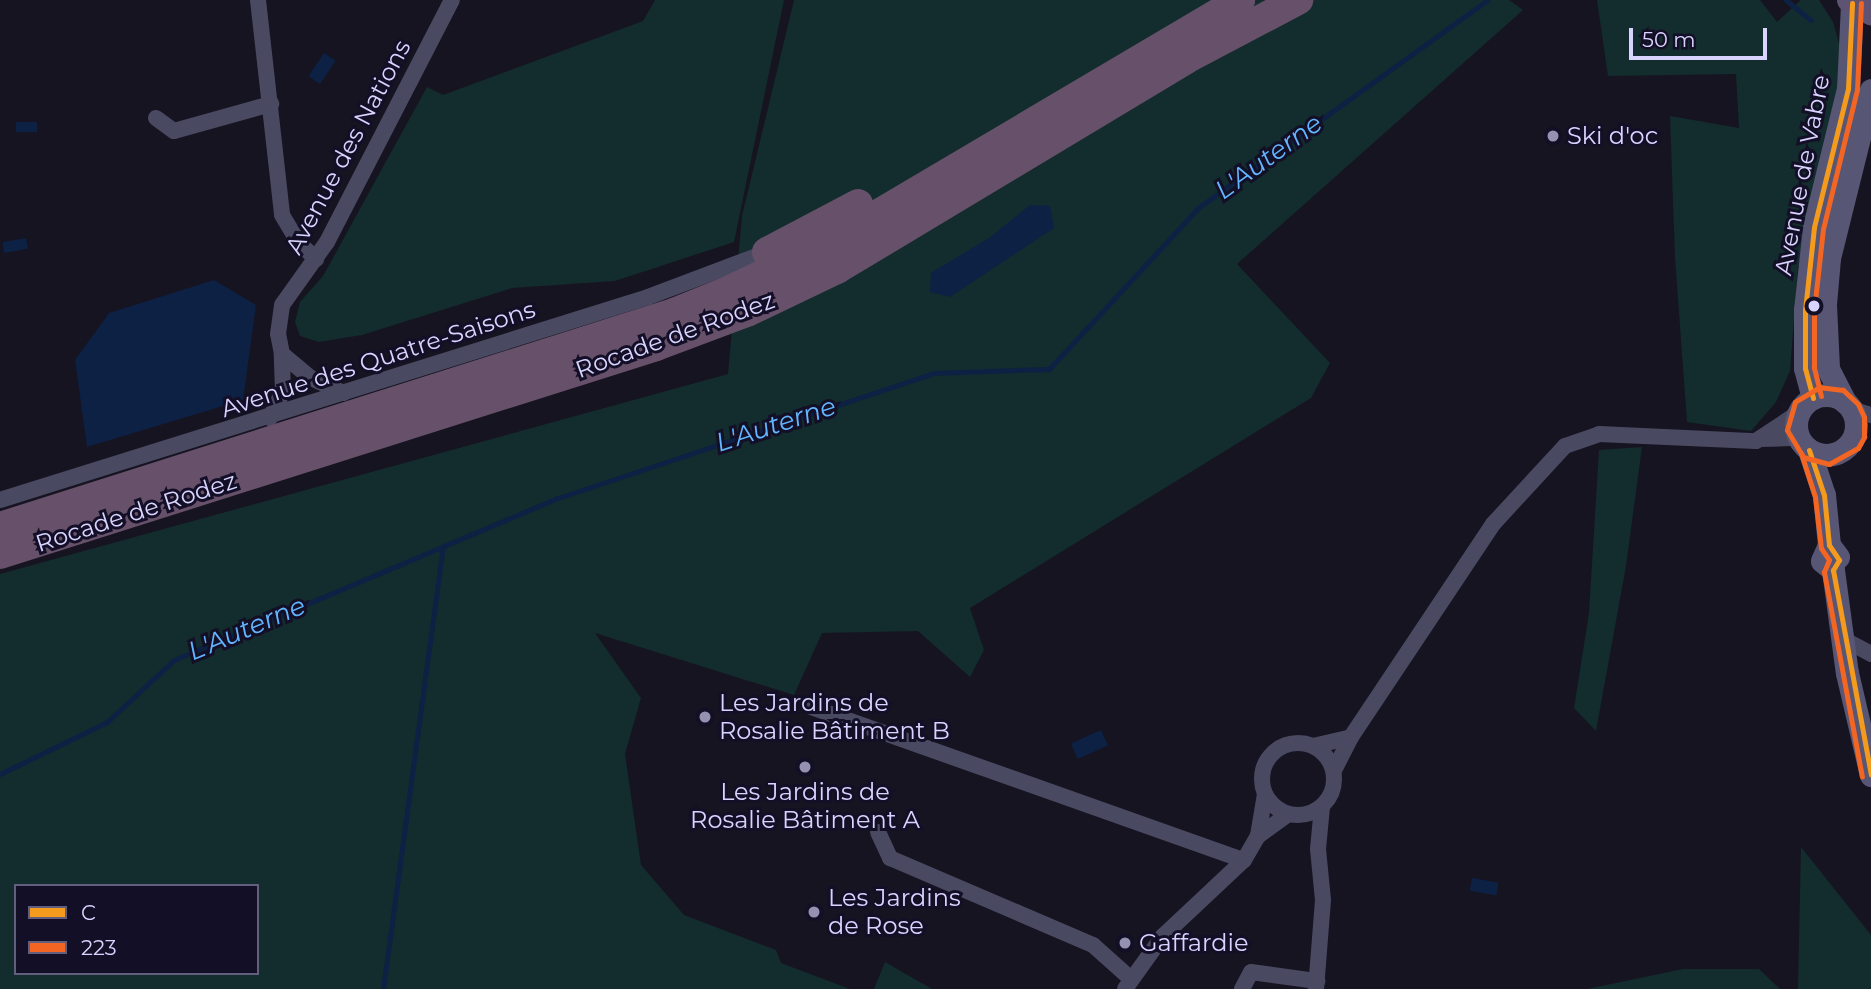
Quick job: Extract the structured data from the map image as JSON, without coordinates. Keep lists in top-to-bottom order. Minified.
{"streets":{"highway":["Rocade de Rodez"],"main road":["Avenue de Vabre"],"street":["Avenue des Nations","Avenue des Quatre-Saisons"]},"crossings":[["Avenue des Nations","Avenue des Quatre-Saisons"]],"water":["L'Auterne"],"places":["Ski d'oc","Les Jardins de Rosalie Bâtiment B","Les Jardins de Rosalie Bâtiment A","Les Jardins de Rose","Gaffardie"],"lines":["transit line C","transit line 223"],"legend":["C","223"],"scale_bar":"50 m"}
